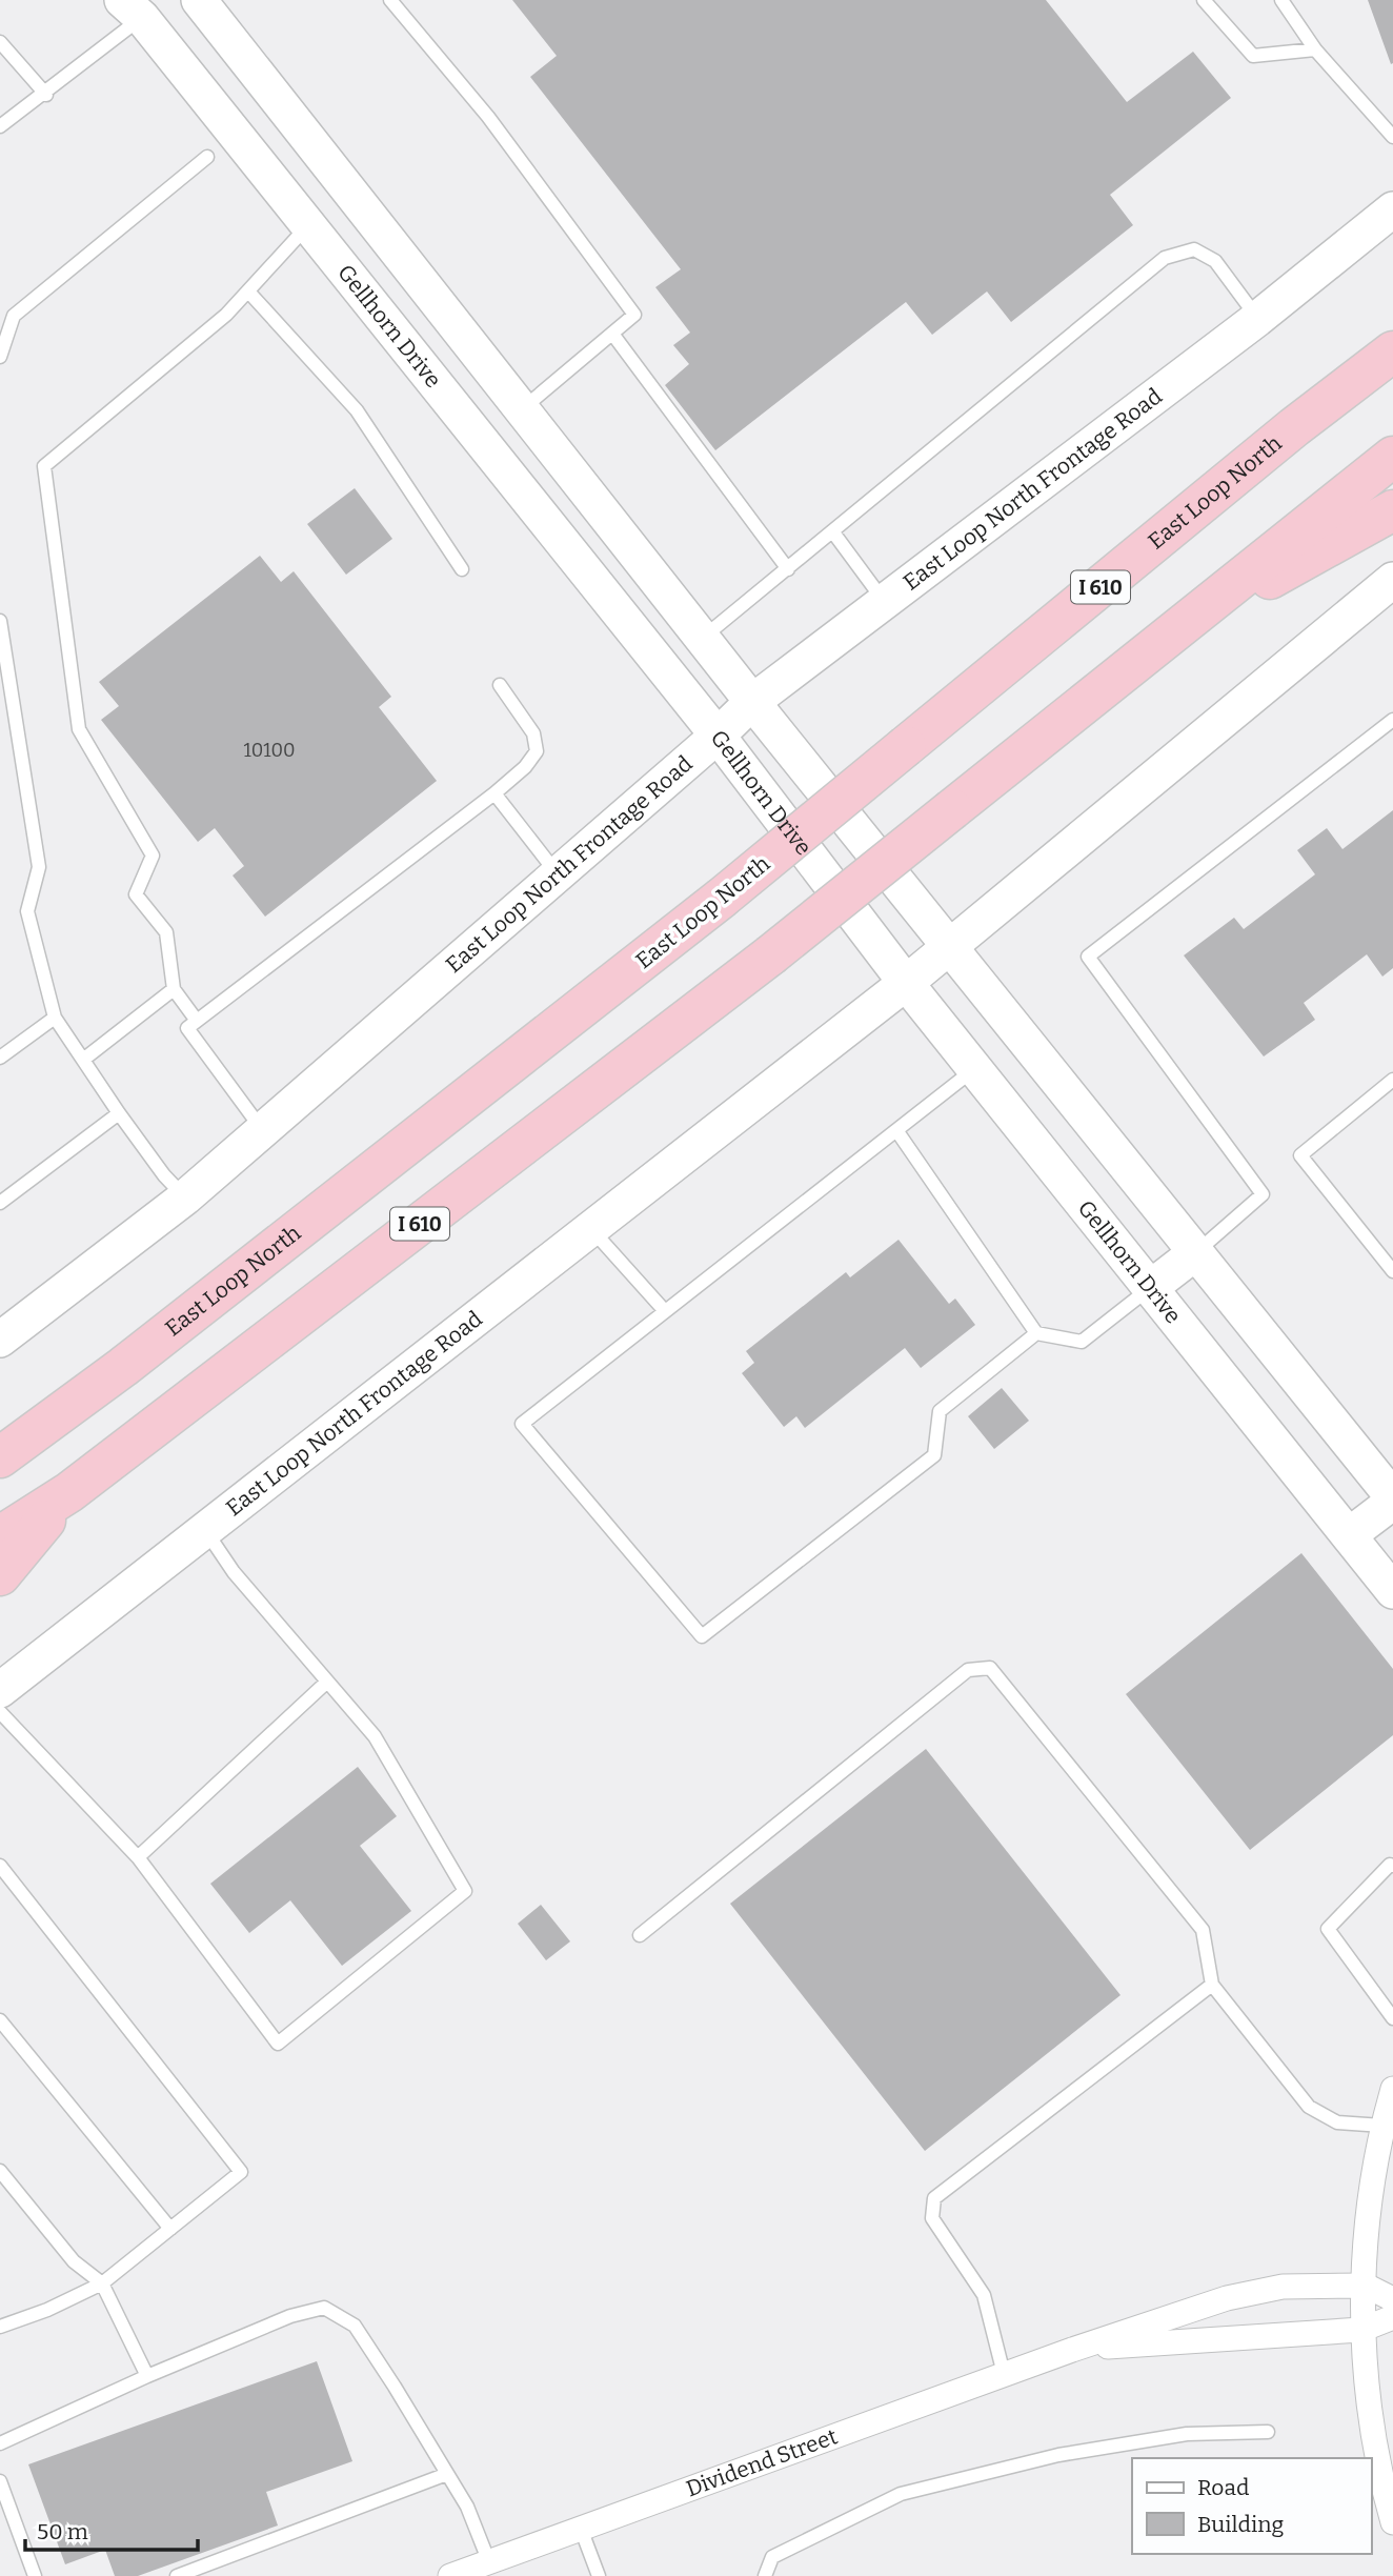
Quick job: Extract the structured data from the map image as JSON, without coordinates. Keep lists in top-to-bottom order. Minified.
{"streets":{"highway":["East Loop North","I 610"],"main road":["Gellhorn Drive","East Loop North Frontage Road"],"street":["Dividend Street"]},"crossings":[["Gellhorn Drive","East Loop North Frontage Road"]],"house_numbers":["10100"],"legend":["Road","Building"],"scale_bar":"50 m"}
